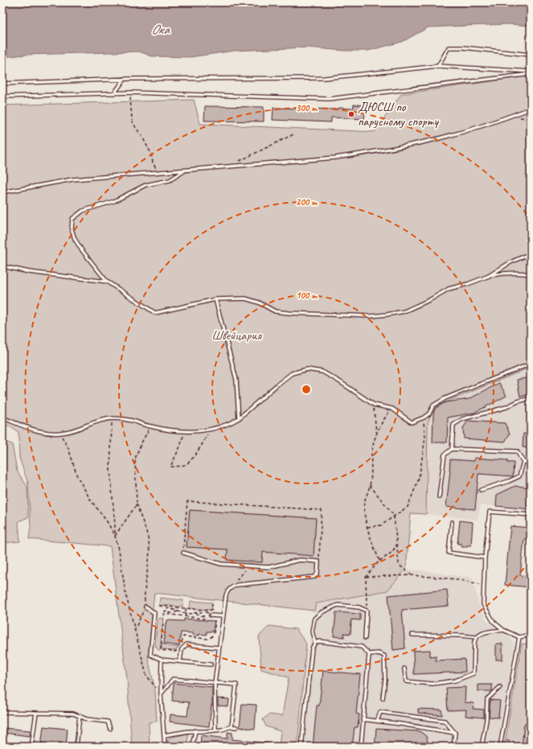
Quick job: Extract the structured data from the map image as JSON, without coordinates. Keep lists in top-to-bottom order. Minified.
{"water":["Ока"],"parks":["Швейцария"],"places":["ДЮСШ по парусному спорту"],"rings":["300 m","200 m","100 m"]}
